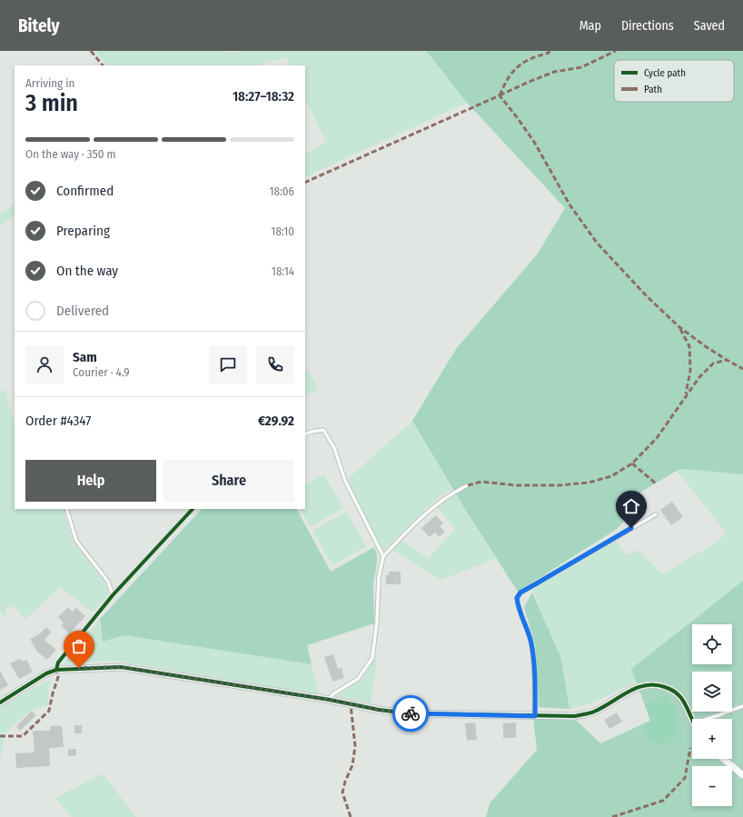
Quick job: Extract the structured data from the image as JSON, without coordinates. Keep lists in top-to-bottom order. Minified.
{"legend":["Cycle path","Path"],"page":{"header":"Bitely","nav":["Map","Directions","Saved"],"heading":["3 min","Arriving in","18:27–18:32"],"panel":["Sam","Courier · 4.9","Order #4347","€29.92"],"bar":"On the way · 350 m","list":[["Confirmed","18:06"],["Preparing","18:10"],["On the way","18:14"],"Delivered"],"buttons":["Help","Share"],"map_buttons":["+","−"]}}
